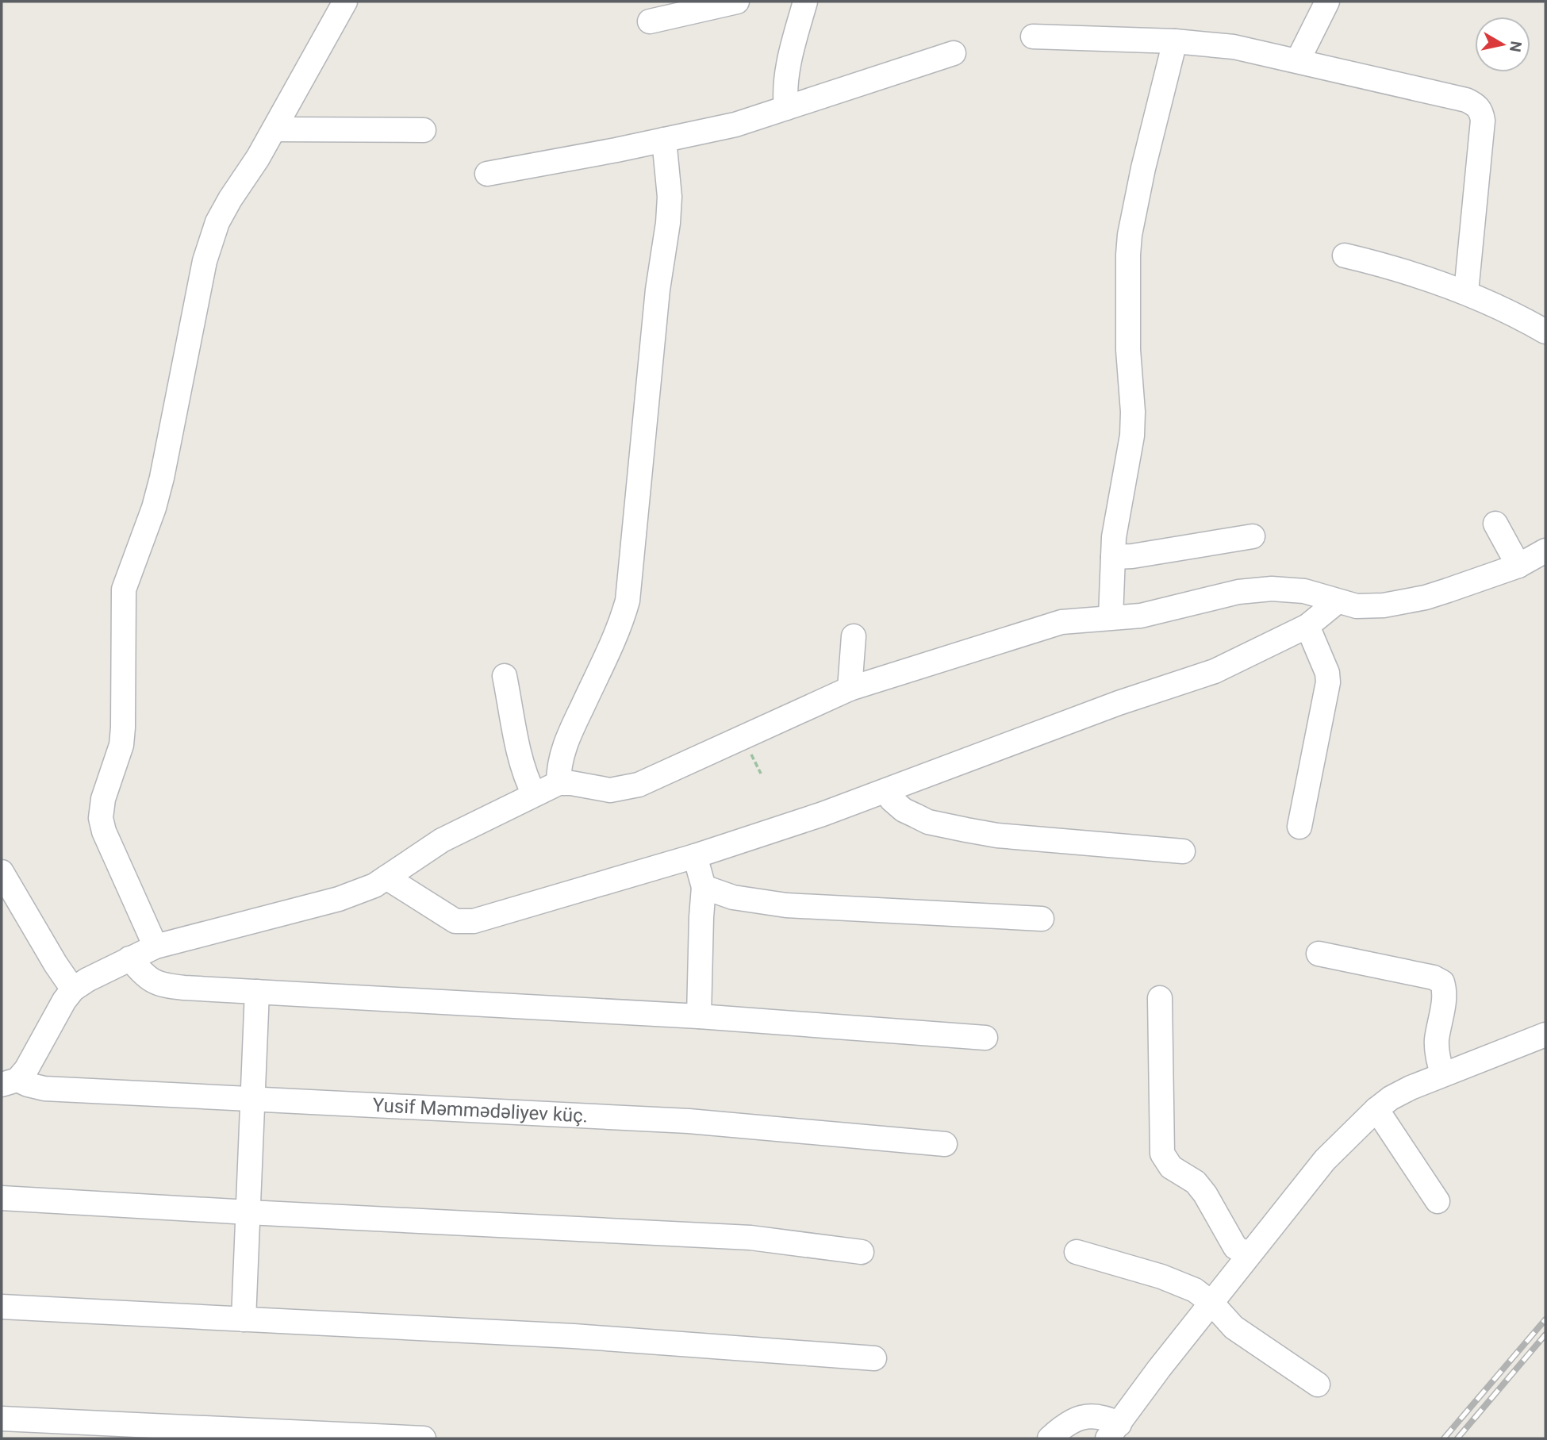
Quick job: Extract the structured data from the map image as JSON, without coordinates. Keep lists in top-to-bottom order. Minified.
{"streets":{"street":["Yusif Məmmədəliyev küç."]},"north":"right"}
